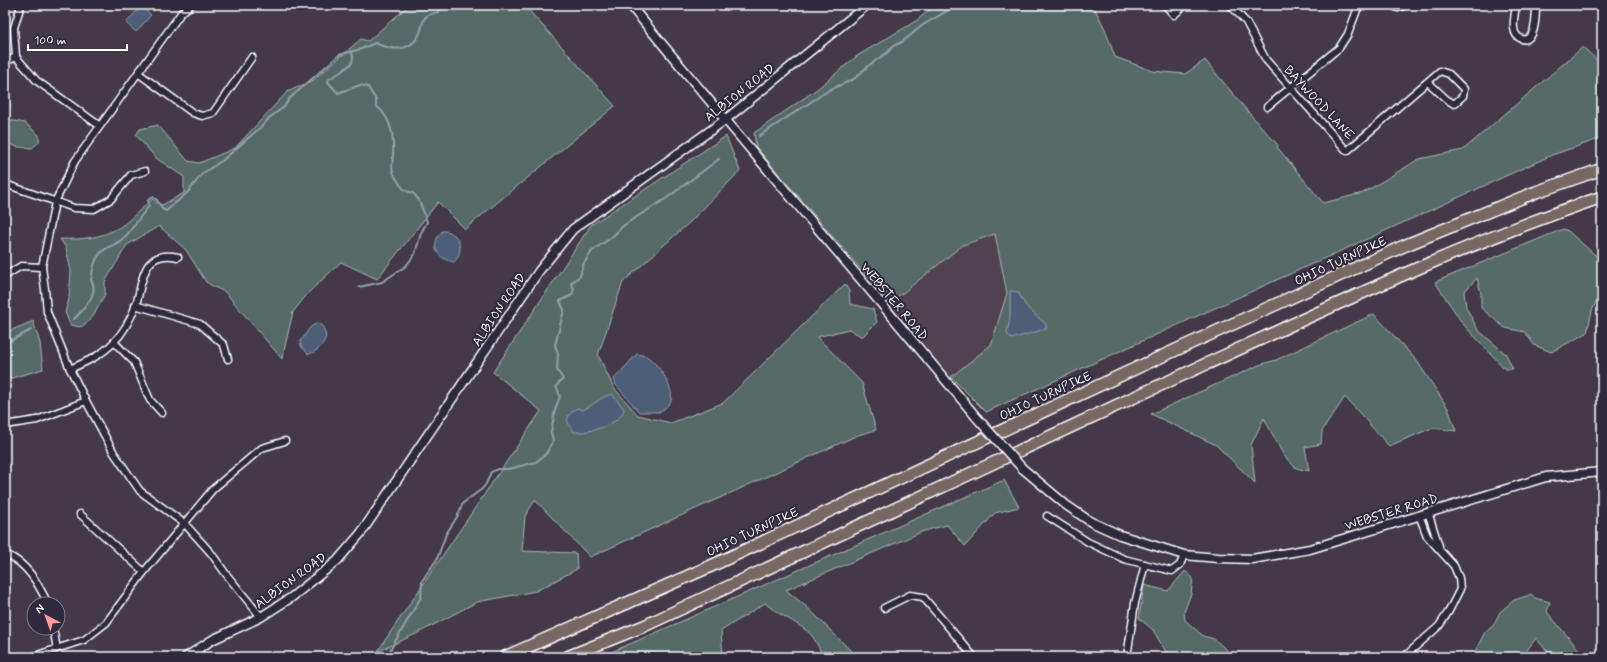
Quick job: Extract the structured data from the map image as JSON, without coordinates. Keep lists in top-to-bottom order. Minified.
{"streets":{"highway":["OHIO TURNPIKE"],"street":["ALBION ROAD","BAYWOOD LANE","WEBSTER ROAD"]},"crossings":[["ALBION ROAD","WEBSTER ROAD"]],"scale_bar":"100 m","north":"top left"}
